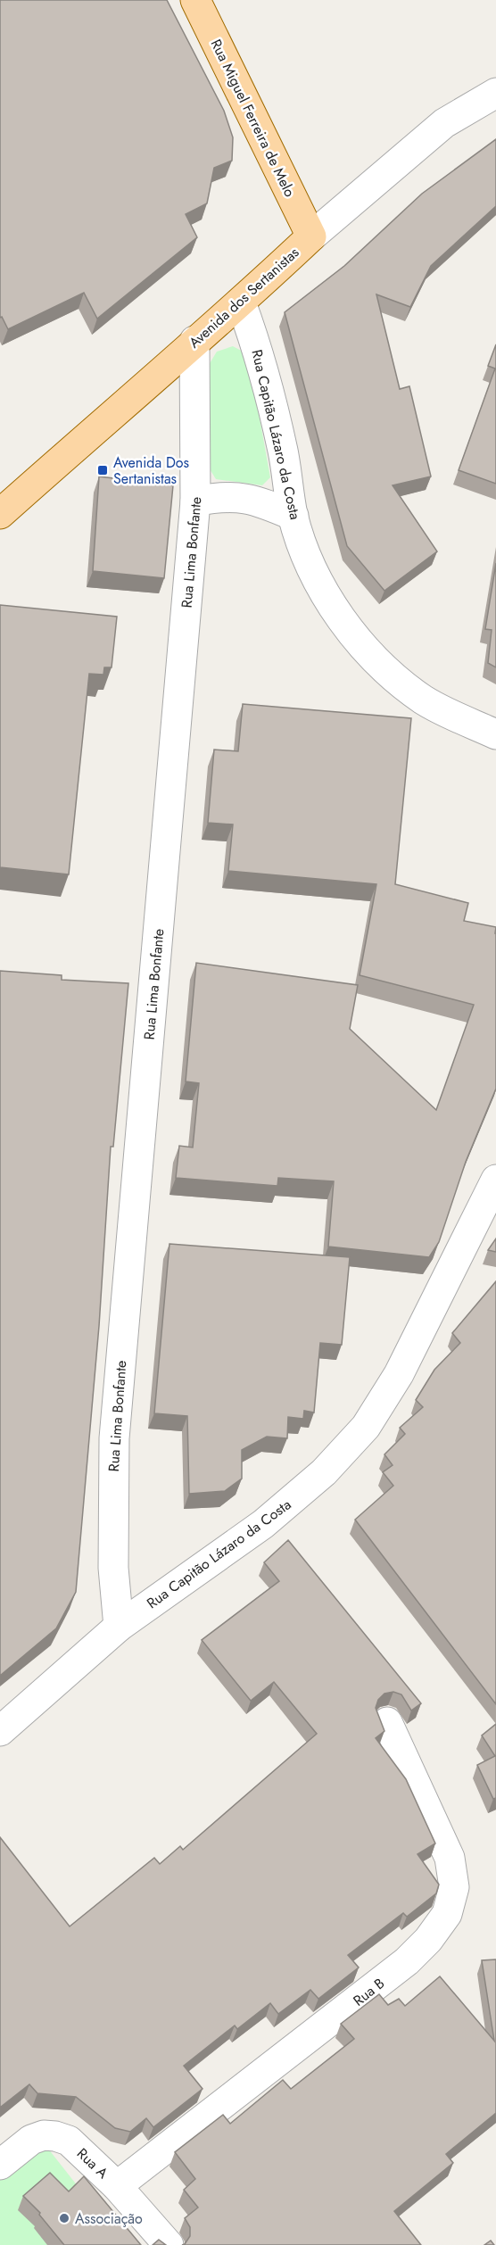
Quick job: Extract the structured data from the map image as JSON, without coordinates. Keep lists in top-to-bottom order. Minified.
{"streets":{"main road":["Rua Miguel Ferreira de Melo","Avenida dos Sertanistas"],"street":["Rua Capitão Lázaro da Costa","Rua Lima Bonfante","Rua B","Rua A"]},"crossings":[["Rua Miguel Ferreira de Melo","Avenida dos Sertanistas"],["Avenida dos Sertanistas","Rua Capitão Lázaro da Costa"],["Avenida dos Sertanistas","Rua Lima Bonfante"],["Rua Capitão Lázaro da Costa","Rua Lima Bonfante"],["Rua B","Rua A"]],"places":{"transit":["Avenida Dos Sertanistas"],"other":["Associação"]}}
